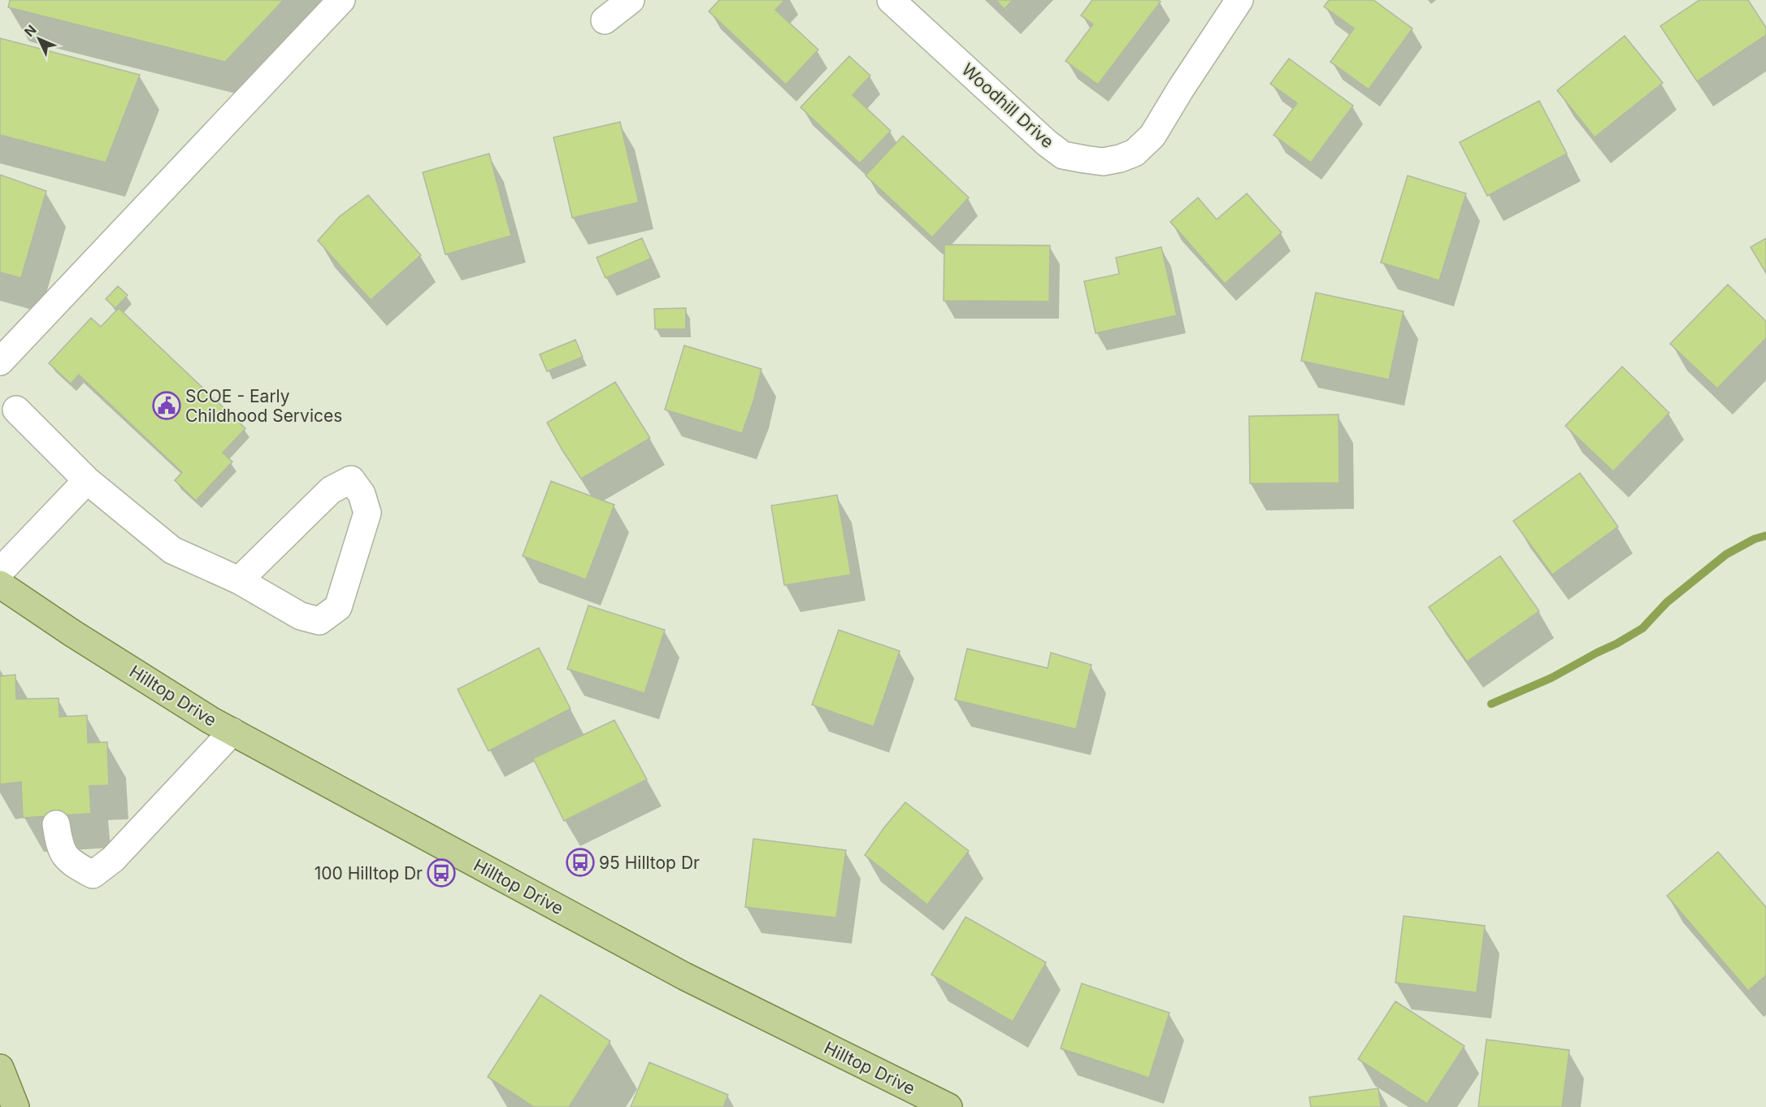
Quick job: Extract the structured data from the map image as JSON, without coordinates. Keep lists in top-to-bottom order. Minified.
{"streets":{"main road":["Hilltop Drive"],"street":["Woodhill Drive"]},"places":{"public building":["SCOE - Early Childhood Services"],"bus stop":["95 Hilltop Dr","100 Hilltop Dr"]},"north":"top left"}
